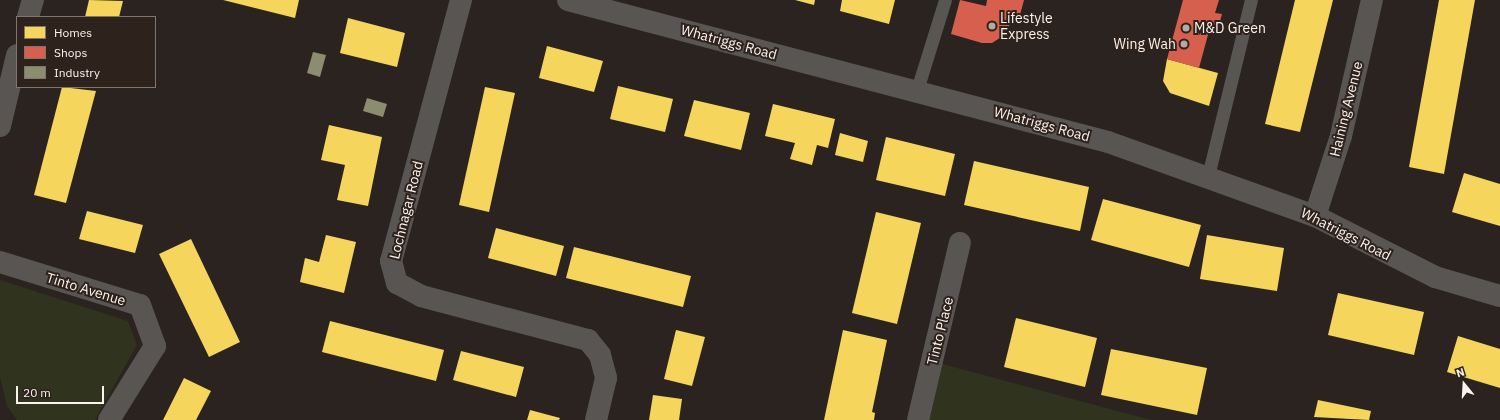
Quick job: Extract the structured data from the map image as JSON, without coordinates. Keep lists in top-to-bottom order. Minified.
{"streets":{"street":["Whatriggs Road","Haining Avenue","Lochnagar Road","Tinto Avenue","Tinto Place"]},"crossings":[["Whatriggs Road","Haining Avenue"]],"places":["Lifestyle Express","M&D Green","Wing Wah"],"legend":["Homes","Shops","Industry"],"scale_bar":"20 m","north":"top"}
